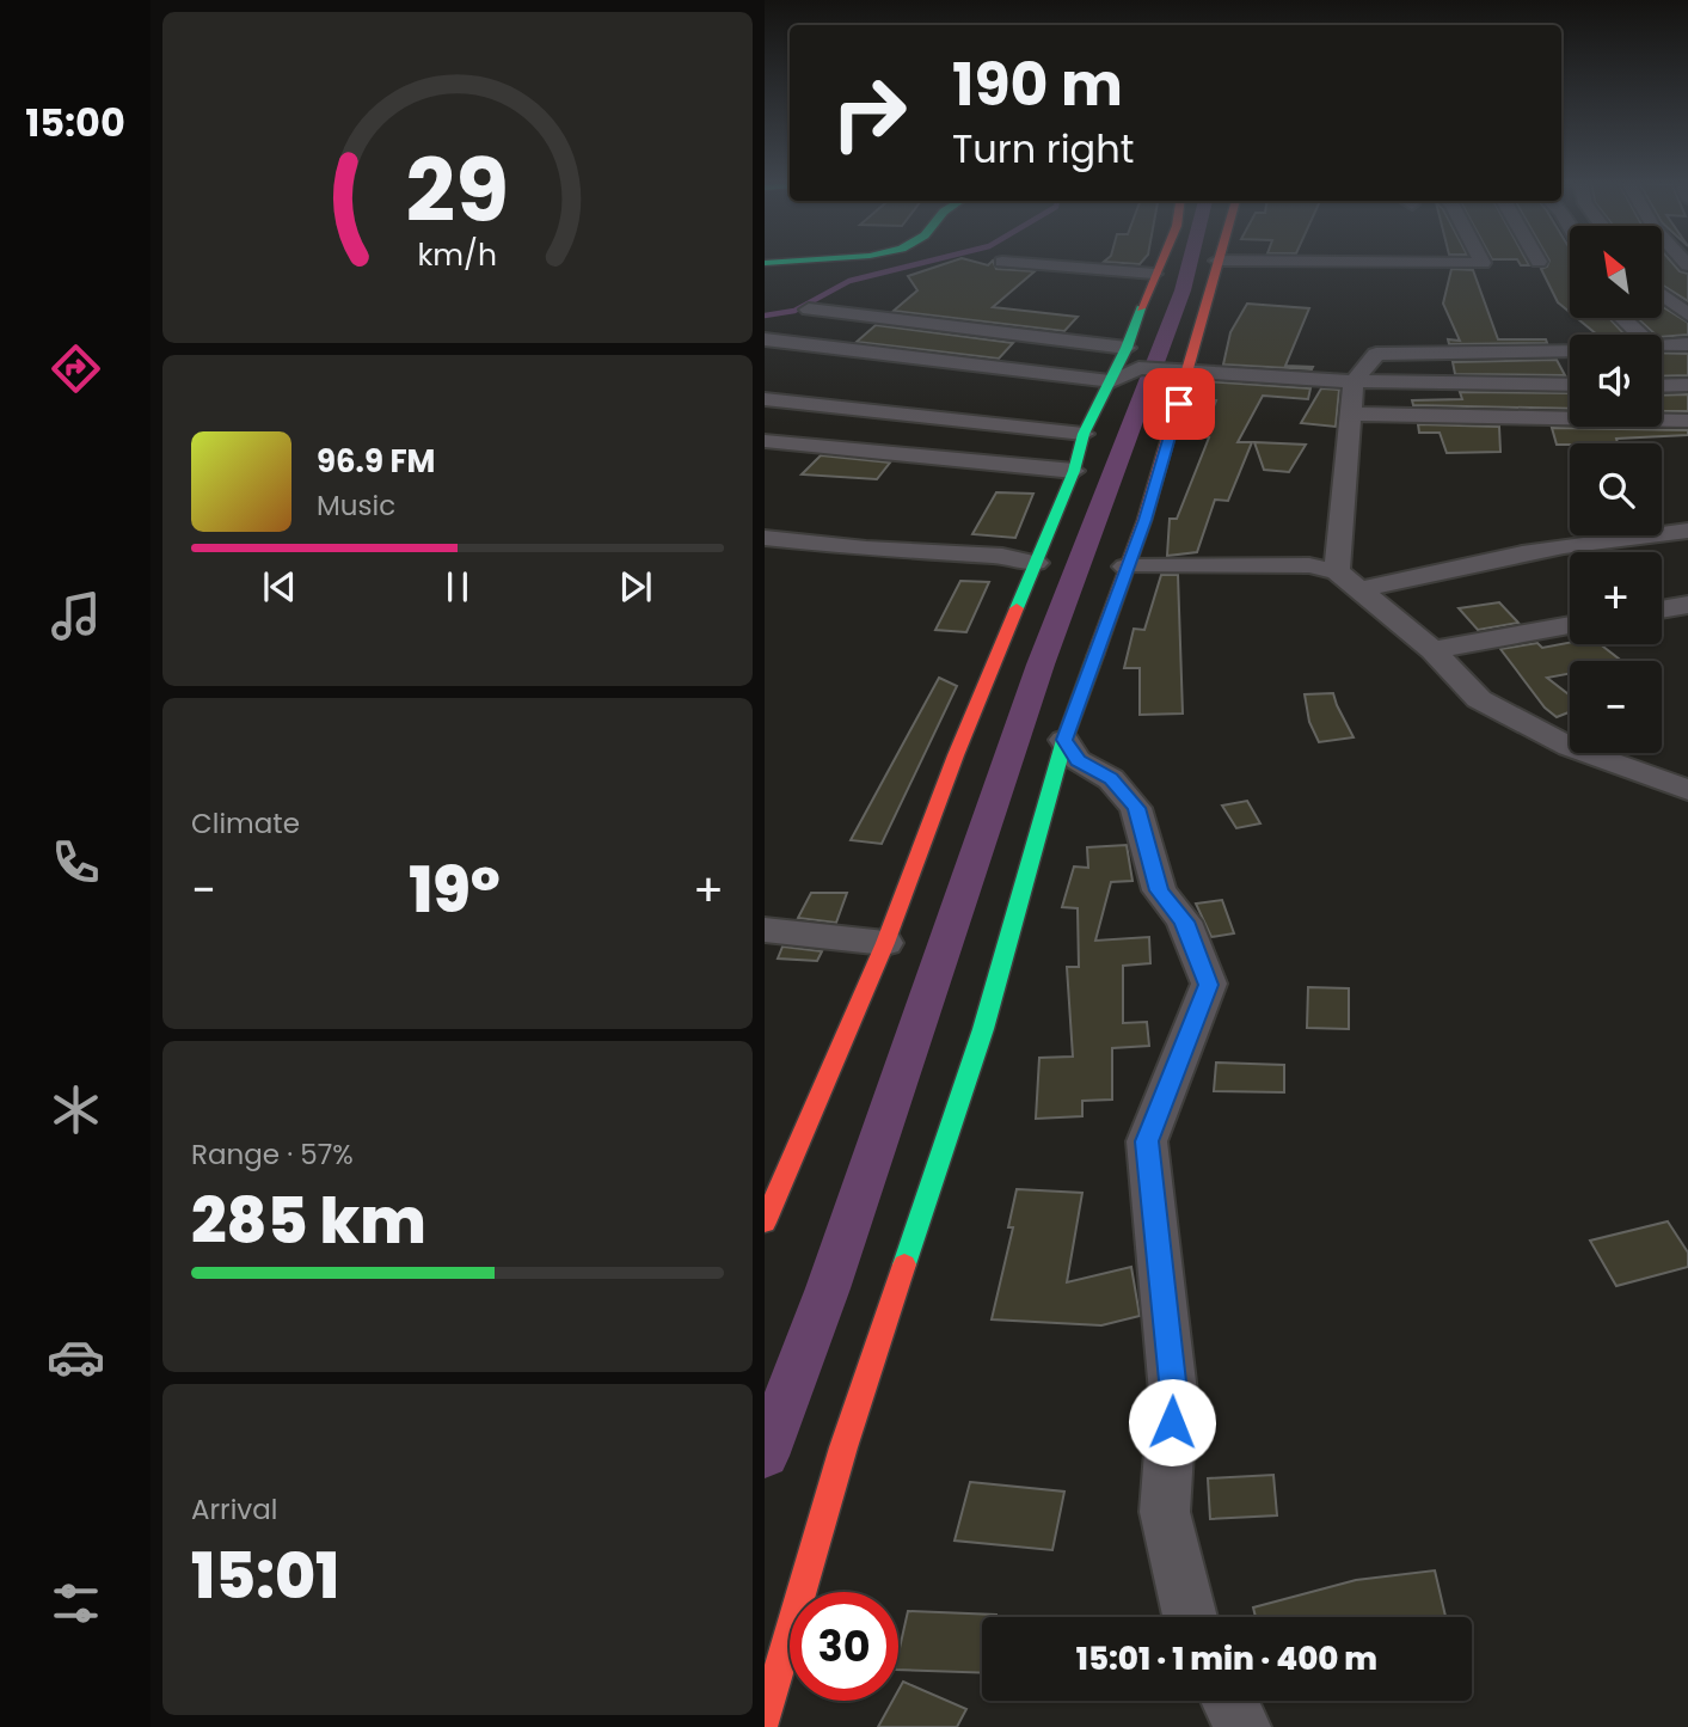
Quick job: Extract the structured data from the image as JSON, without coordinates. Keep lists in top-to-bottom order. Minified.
{"north":"top left","page":{"tabs":"15:00","turn":["190 m","Turn right"],"map_buttons":["+","−"],"song":["96.9 FM","Music"],"tile":["Climate",["Range · 57%","285 km"],["Arrival","15:01"]],"heat":["−","19°","+"],"limit":"30","trip":"15:01 · 1 min · 400 m","gauge":["29","km/h"]}}
